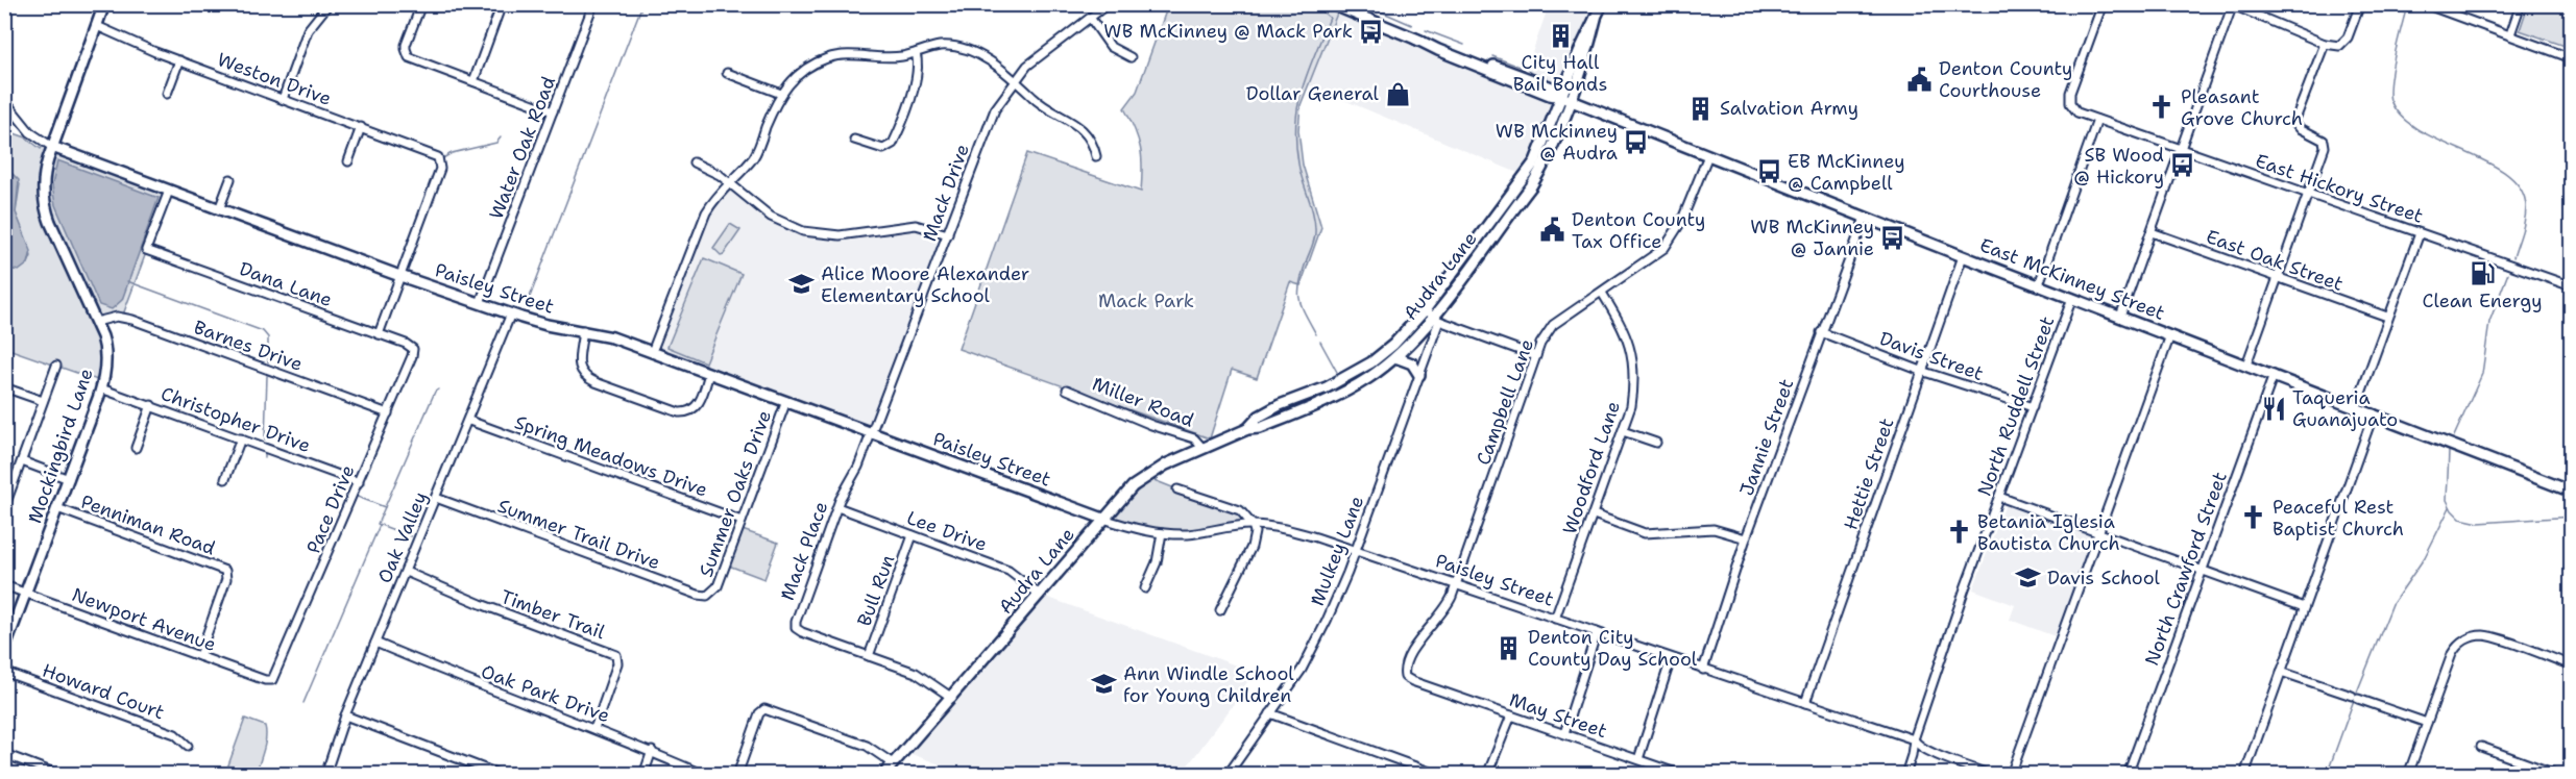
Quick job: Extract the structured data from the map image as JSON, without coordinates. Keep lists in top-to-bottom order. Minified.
{"streets":{"street":["Weston Drive","Water Oak Road","East Hickory Street","Mack Drive","East Oak Street","Audra Lane","East McKinney Street","Dana Lane","Paisley Street","Barnes Drive","Davis Street","Miller Road","Campbell Lane","North Ruddell Street","Christopher Drive","Jannie Street","Mockingbird Lane","Spring Meadows Drive","Woodford Lane","Hettie Street","Summer Oaks Drive","Pace Drive","Penniman Road","Lee Drive","Summer Trail Drive","Oak Valley","Mack Place","Mulkey Lane","North Crawford Street","Bull Run","Timber Trail","Newport Avenue","Howard Court","Oak Park Drive","May Street"]},"crossings":[["Weston Drive","Paisley Street"],["Weston Drive","Mockingbird Lane"],["Water Oak Road","Paisley Street"],["Mack Drive","Paisley Street"],["Mack Drive","Mack Place"],["Audra Lane","East McKinney Street"],["Audra Lane","Paisley Street"],["Audra Lane","Miller Road"],["Audra Lane","Lee Drive"],["Audra Lane","Mack Place"],["Audra Lane","Mulkey Lane"],["East McKinney Street","Campbell Lane"],["East McKinney Street","North Ruddell Street"],["East McKinney Street","Jannie Street"],["East McKinney Street","Hettie Street"],["East McKinney Street","North Crawford Street"],["Dana Lane","Paisley Street"],["Dana Lane","Pace Drive"],["Paisley Street","Campbell Lane"],["Paisley Street","North Ruddell Street"],["Paisley Street","Jannie Street"],["Paisley Street","Mockingbird Lane"],["Paisley Street","Woodford Lane"],["Paisley Street","Hettie Street"],["Paisley Street","Summer Oaks Drive"],["Paisley Street","Oak Valley"],["Paisley Street","Mack Place"],["Paisley Street","Mulkey Lane"],["Barnes Drive","Mockingbird Lane"],["Barnes Drive","Pace Drive"],["Davis Street","North Ruddell Street"],["Davis Street","Jannie Street"],["Davis Street","Hettie Street"],["Campbell Lane","Woodford Lane"],["Campbell Lane","May Street"],["Christopher Drive","Mockingbird Lane"],["Christopher Drive","Pace Drive"],["Mockingbird Lane","Penniman Road"],["Mockingbird Lane","Newport Avenue"],["Spring Meadows Drive","Summer Oaks Drive"],["Spring Meadows Drive","Oak Valley"],["Summer Oaks Drive","Summer Trail Drive"],["Pace Drive","Newport Avenue"],["Penniman Road","Newport Avenue"],["Lee Drive","Mack Place"],["Lee Drive","Bull Run"],["Summer Trail Drive","Oak Valley"],["Oak Valley","Timber Trail"],["Oak Valley","Oak Park Drive"],["Mack Place","Bull Run"],["Timber Trail","Oak Park Drive"]],"parks":["Mack Park"],"places":{"bus stop":["WB McKinney @ Mack Park","WB Mckinney @ Audra","SB Wood @ Hickory","EB McKinney @ Campbell","WB McKinney @ Jannie"],"building":["City Hall Bail Bonds","Salvation Army","Denton City County Day School"],"public building":["Denton County Courthouse","Denton County Tax Office"],"shop":["Dollar General"],"church":["Pleasant Grove Church","Peaceful Rest Baptist Church","Betania Iglesia Bautista Church"],"fuel station":["Clean Energy"],"school or university":["Alice Moore Alexander Elementary School","Davis School","Ann Windle School for Young Children"],"restaurant":["Taqueria Guanajuato"]}}
